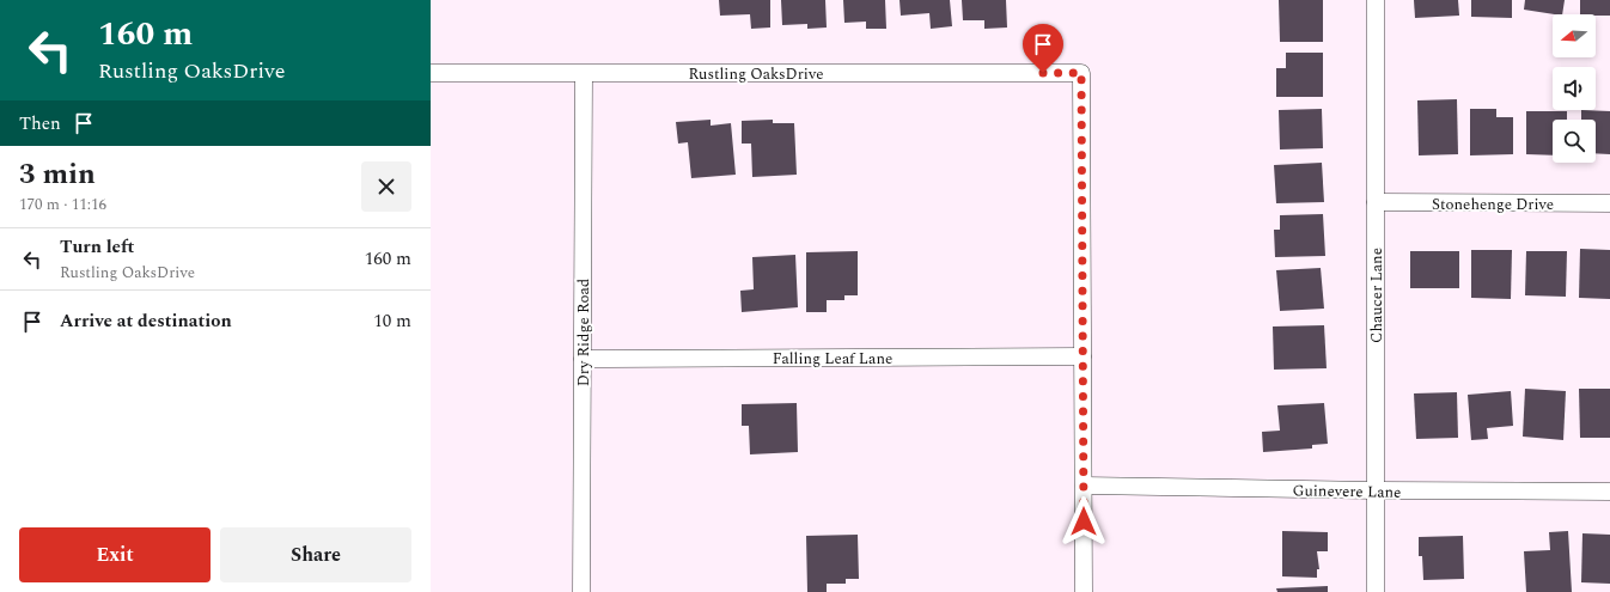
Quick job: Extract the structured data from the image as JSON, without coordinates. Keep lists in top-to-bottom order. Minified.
{"streets":{"street":["Rustling OaksDrive","Stonehenge Drive","Chaucer Lane","Dry Ridge Road","Falling Leaf Lane","Guinevere Lane"]},"crossings":[["Rustling OaksDrive","Dry Ridge Road"],["Rustling OaksDrive","Falling Leaf Lane"],["Stonehenge Drive","Chaucer Lane"],["Chaucer Lane","Guinevere Lane"],["Dry Ridge Road","Falling Leaf Lane"]],"north":"left","page":{"turn":["160 m","Rustling OaksDrive"],"then":"Then","heading":["3 min","170 m · 11:16"],"list":[{"name":"Turn left","note":"Rustling OaksDrive","value":"160 m"},{"name":"Arrive at destination","value":"10 m"}],"buttons":["Exit","Share"]}}
